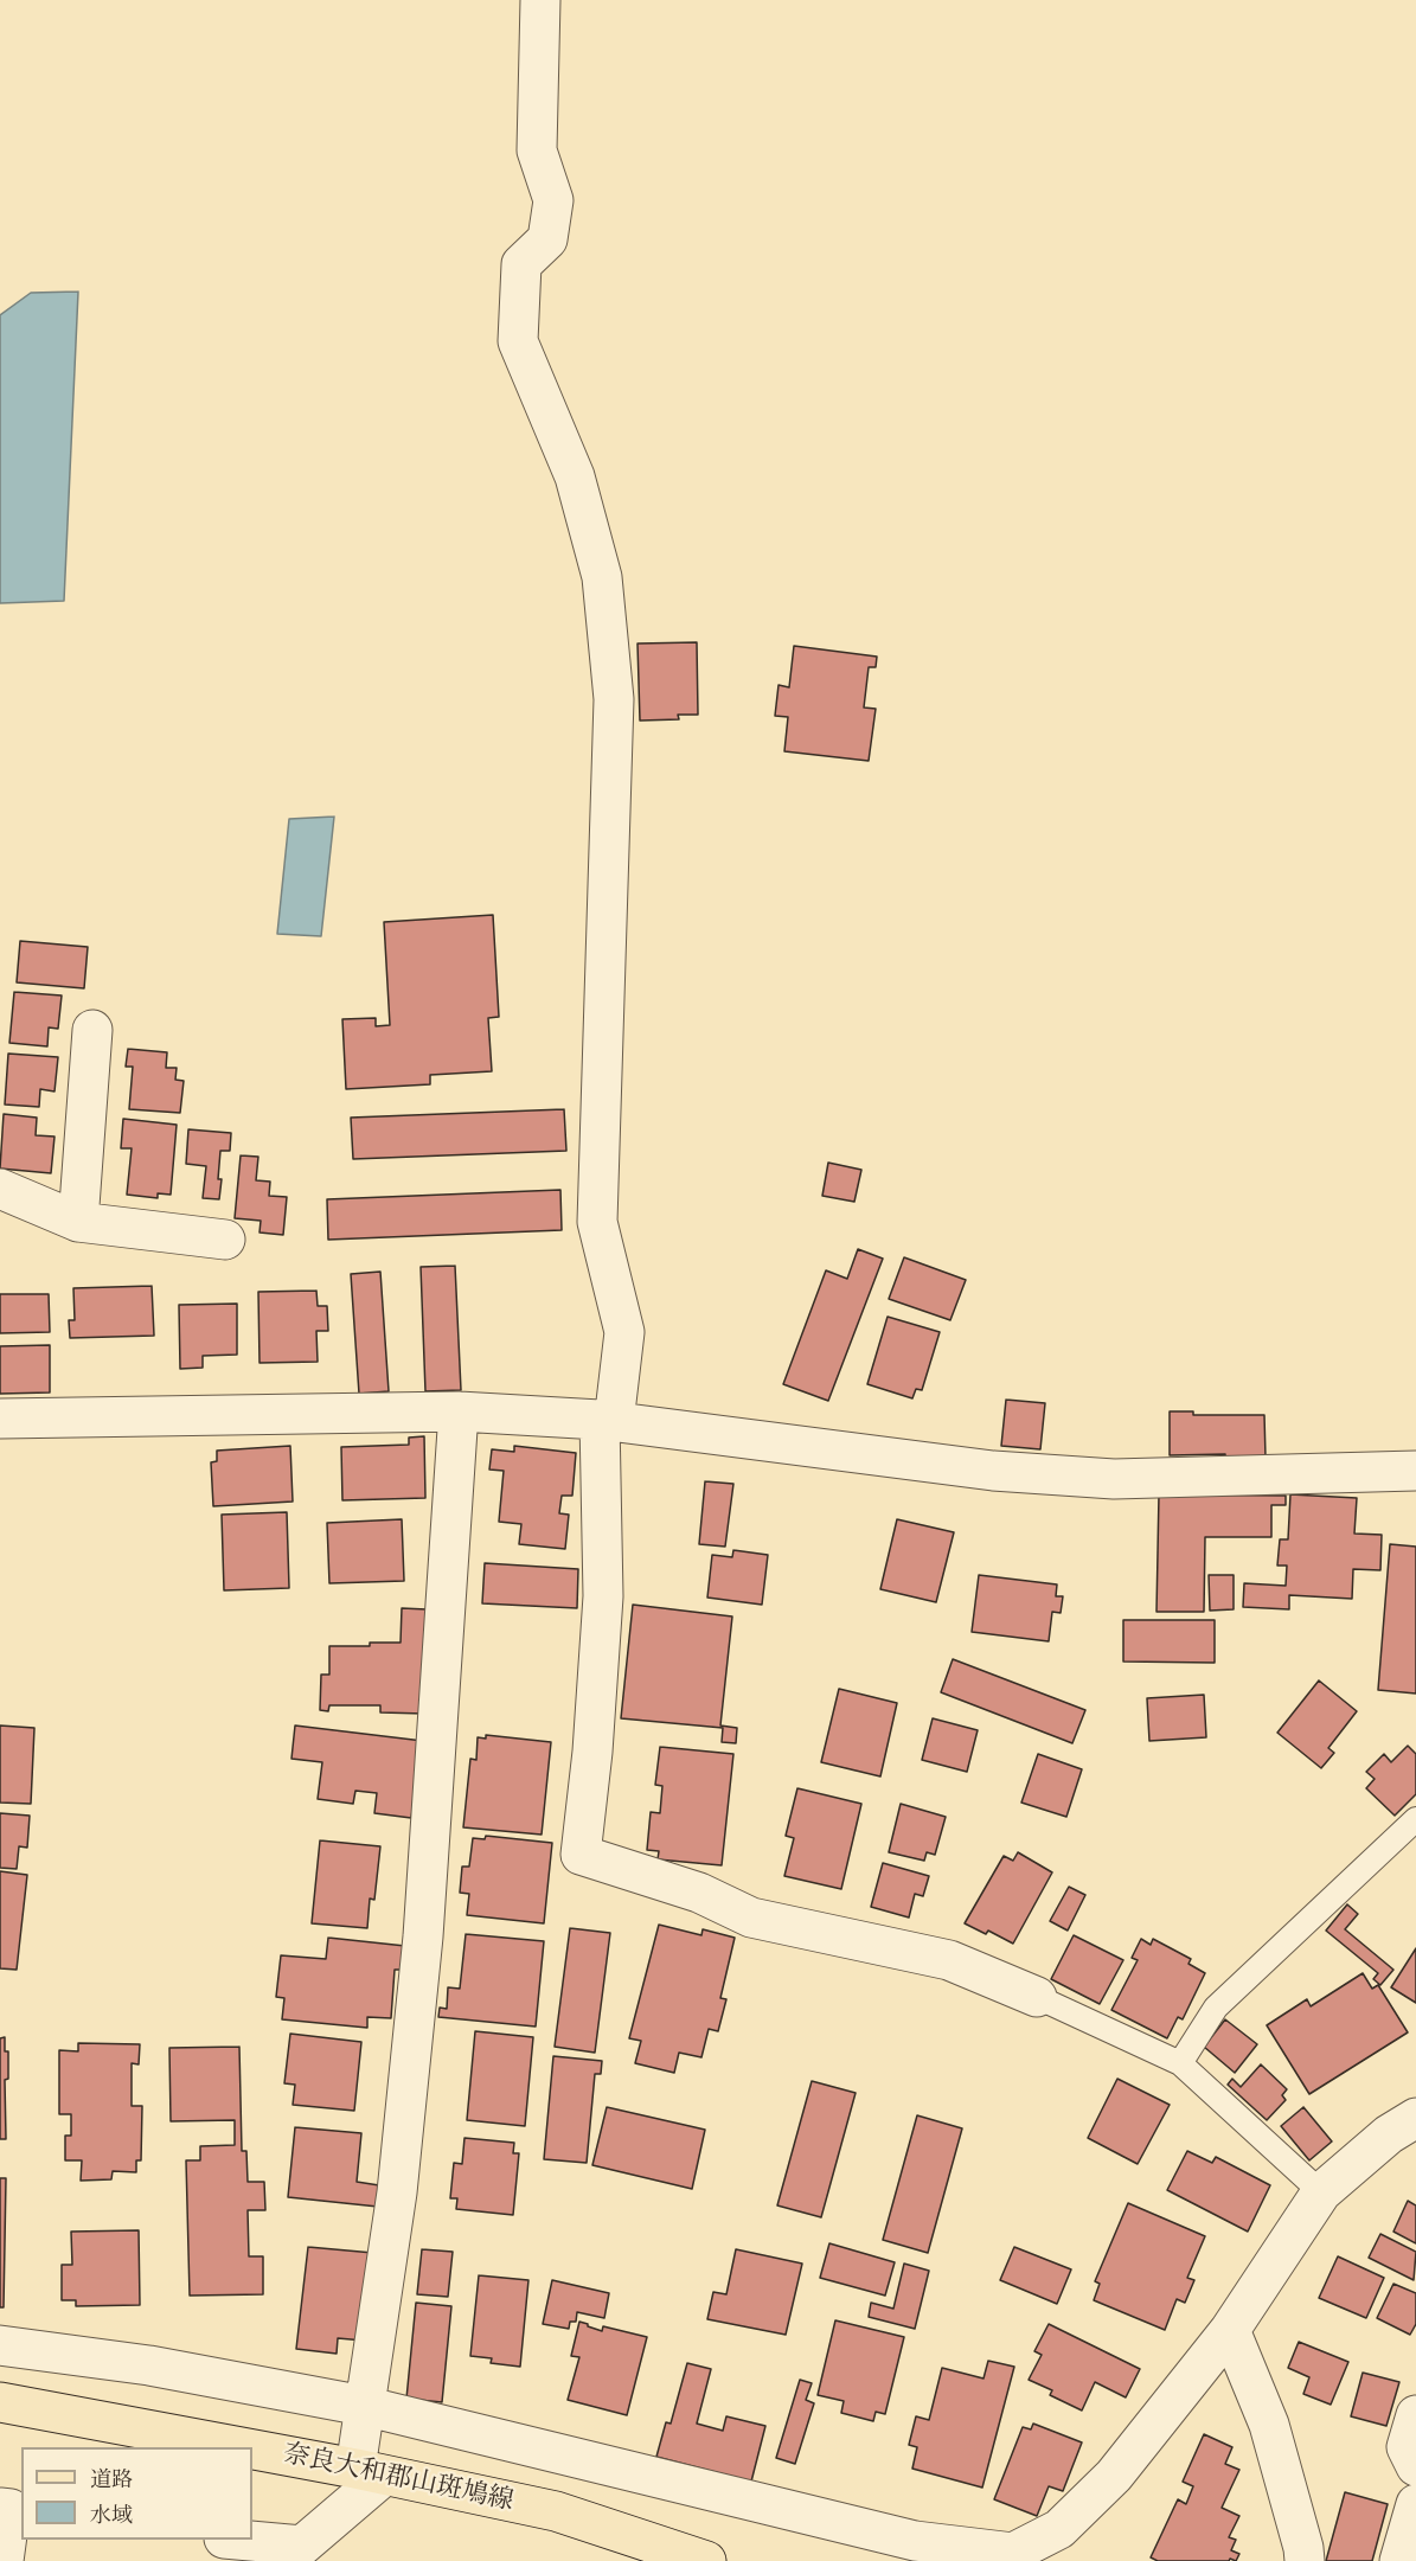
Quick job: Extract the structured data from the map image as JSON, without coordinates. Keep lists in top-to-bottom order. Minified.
{"streets":{"main road":["奈良大和郡山斑鳩線"]},"legend":["道路","水域"]}
